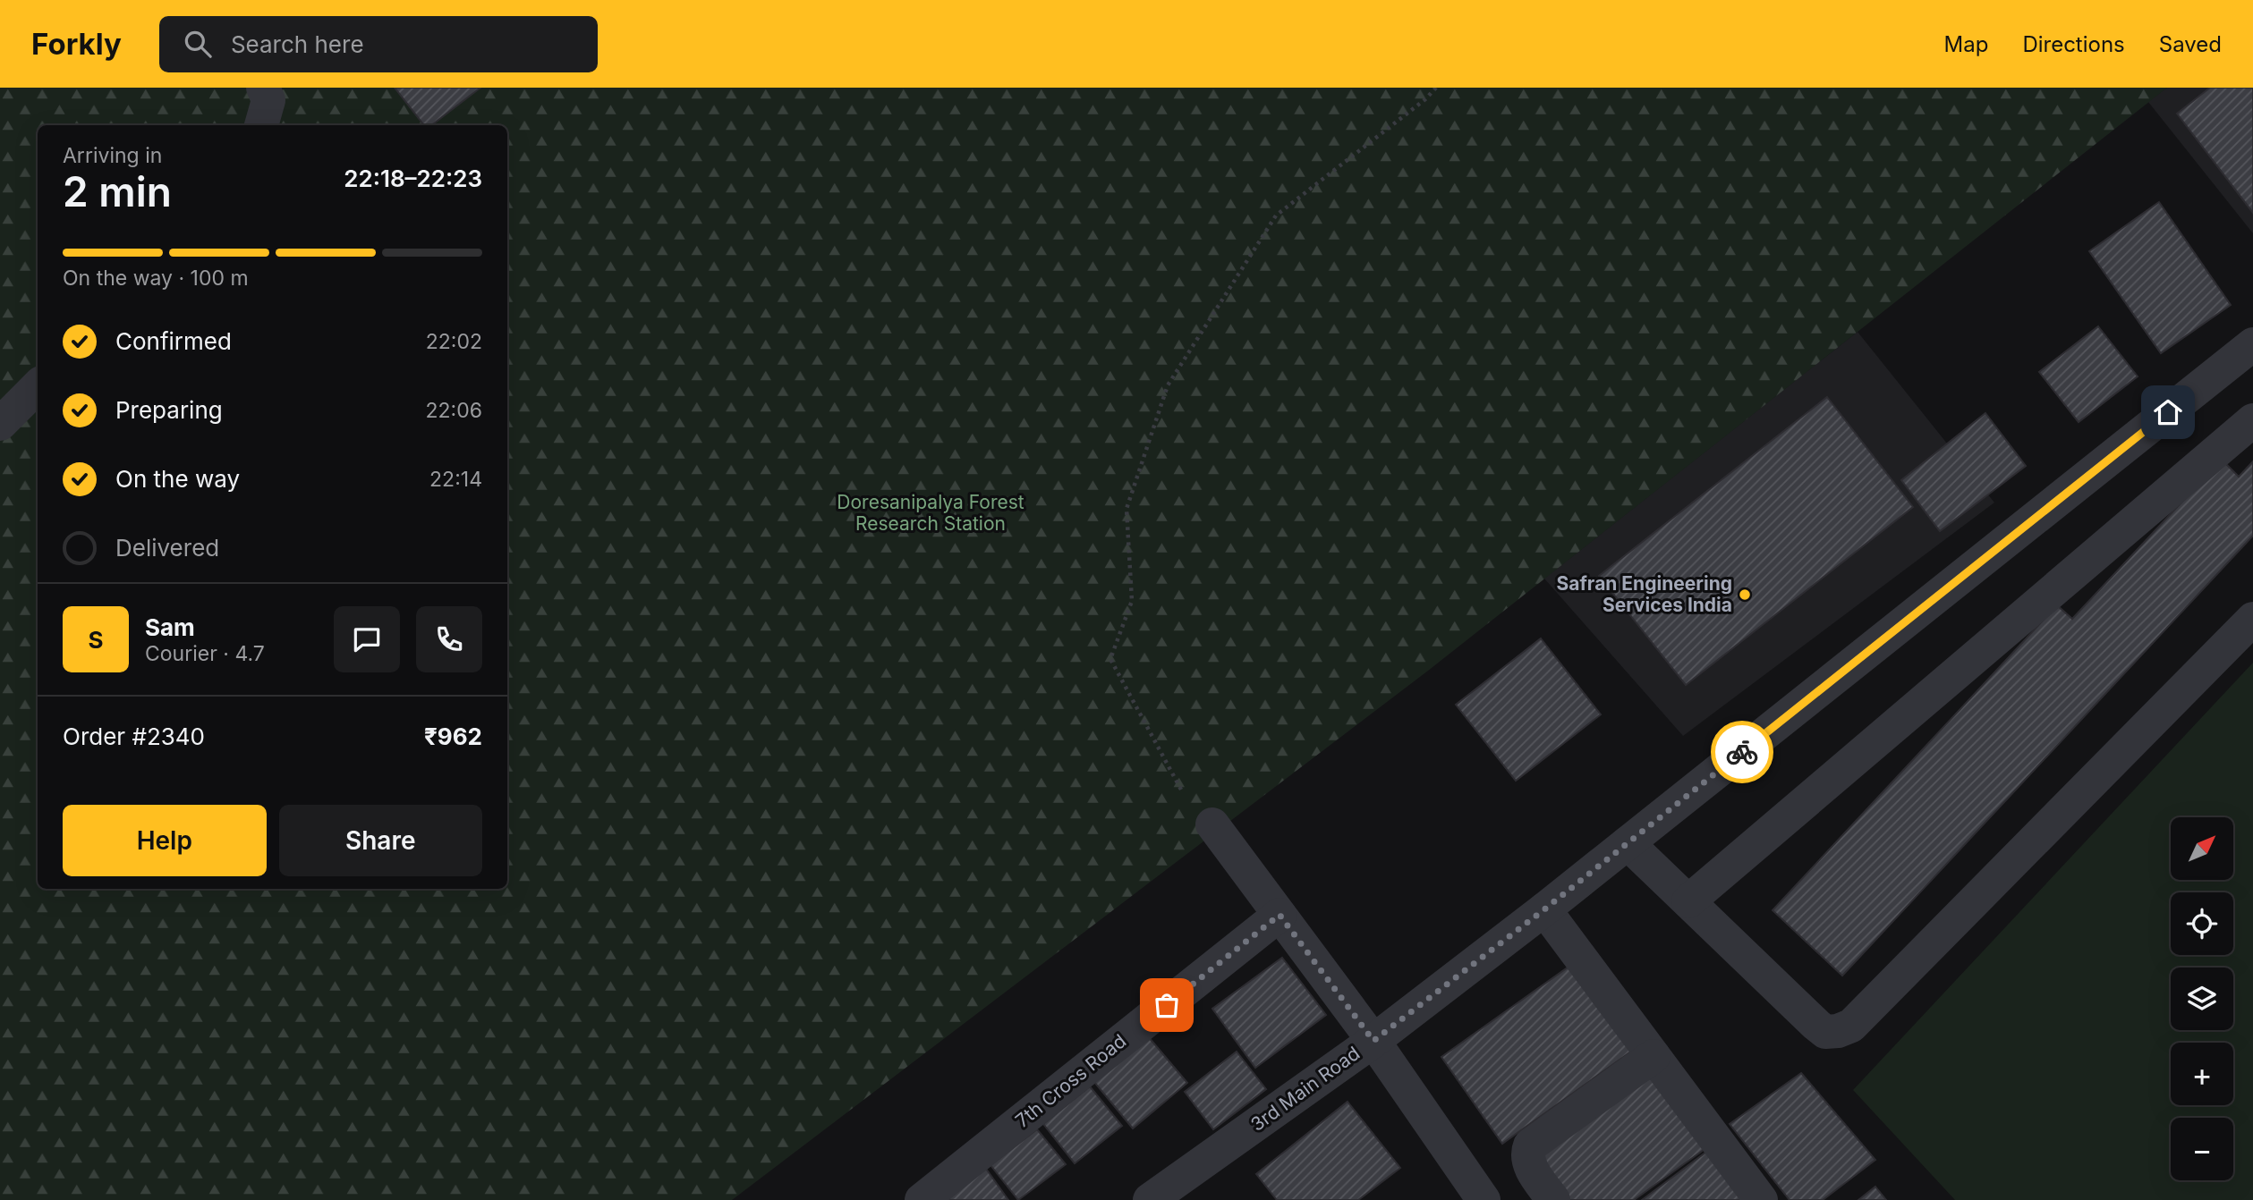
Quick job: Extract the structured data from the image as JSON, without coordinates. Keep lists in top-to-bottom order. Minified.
{"streets":{"street":["7th Cross Road","3rd Main Road"]},"parks":["Doresanipalya Forest Research Station"],"places":["Safran Engineering Services India"],"north":"top right","page":{"header":"Forkly","search":"Search here","nav":["Map","Directions","Saved"],"heading":["2 min","Arriving in","22:18–22:23"],"panel":["Sam","Courier · 4.7","Order #2340","₹962"],"bar":"On the way · 100 m","list":[["Confirmed","22:02"],["Preparing","22:06"],["On the way","22:14"],"Delivered"],"round":"S","buttons":["Help","Share"],"map_buttons":["+","−"]}}
